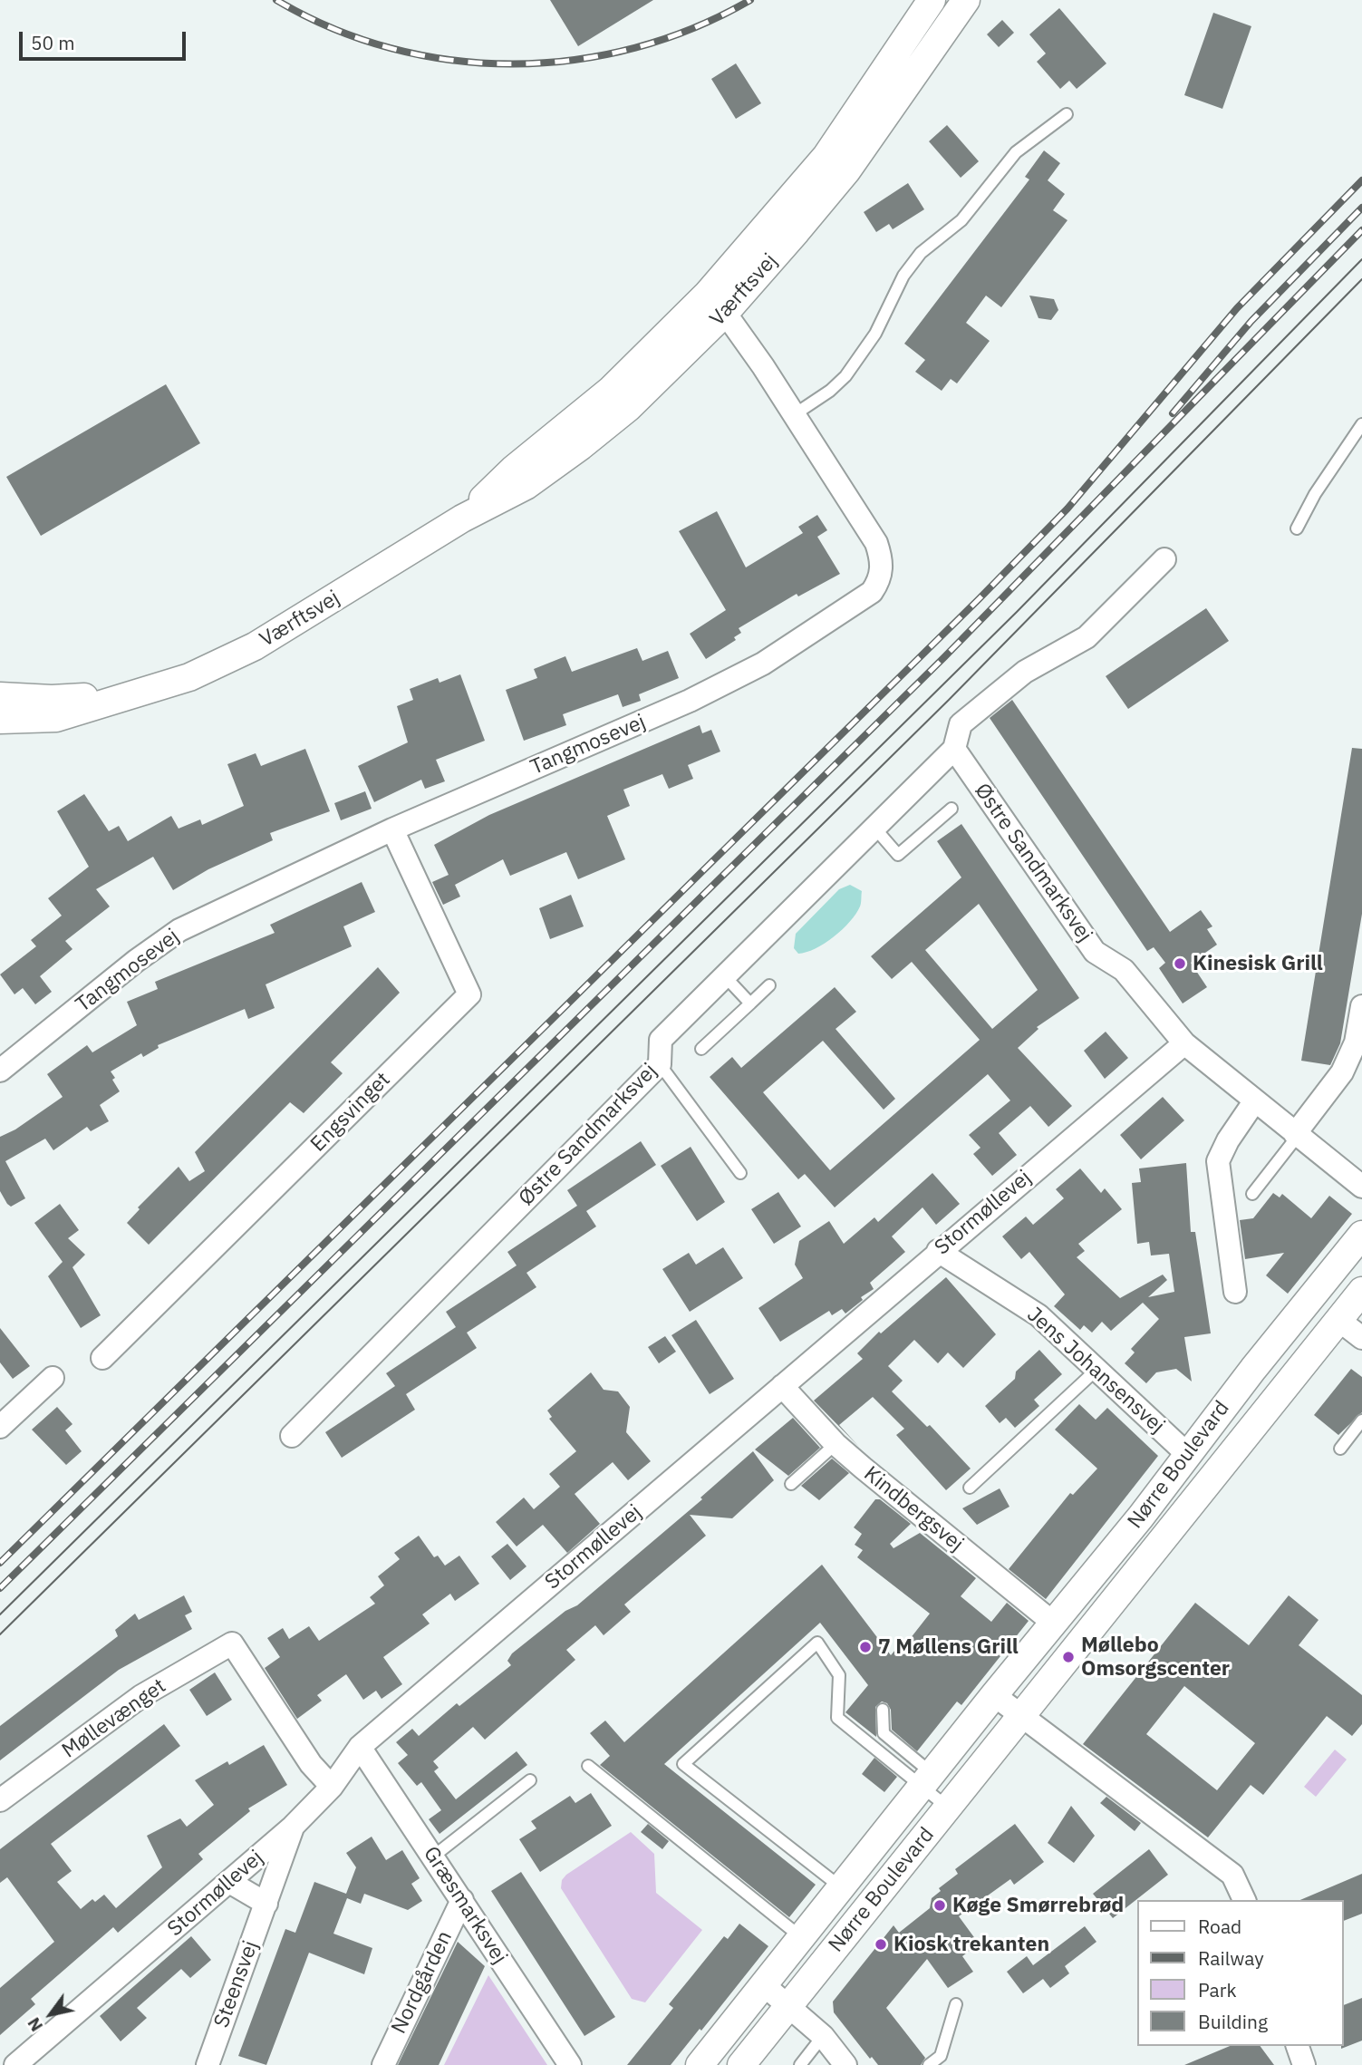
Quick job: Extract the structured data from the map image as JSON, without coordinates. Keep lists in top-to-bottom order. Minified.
{"streets":{"street":["Værftsvej","Tangmosevej","Østre Sandmarksvej","Engsvinget","Stormøllevej","Jens Johansensvej","Nørre Boulevard","Kindbergsvej","Møllevænget","Græsmarksvej","Nordgården","Steensvej"]},"crossings":[["Værftsvej","Tangmosevej"],["Tangmosevej","Engsvinget"],["Østre Sandmarksvej","Stormøllevej"],["Stormøllevej","Jens Johansensvej"],["Stormøllevej","Kindbergsvej"],["Stormøllevej","Møllevænget"],["Stormøllevej","Græsmarksvej"],["Stormøllevej","Steensvej"],["Jens Johansensvej","Nørre Boulevard"],["Nørre Boulevard","Kindbergsvej"],["Græsmarksvej","Nordgården"]],"places":["Kinesisk Grill","7 Møllens Grill","Møllebo Omsorgscenter","Køge Smørrebrød","Kiosk trekanten"],"legend":["Road","Railway","Park","Building"],"scale_bar":"50 m","north":"bottom left"}
